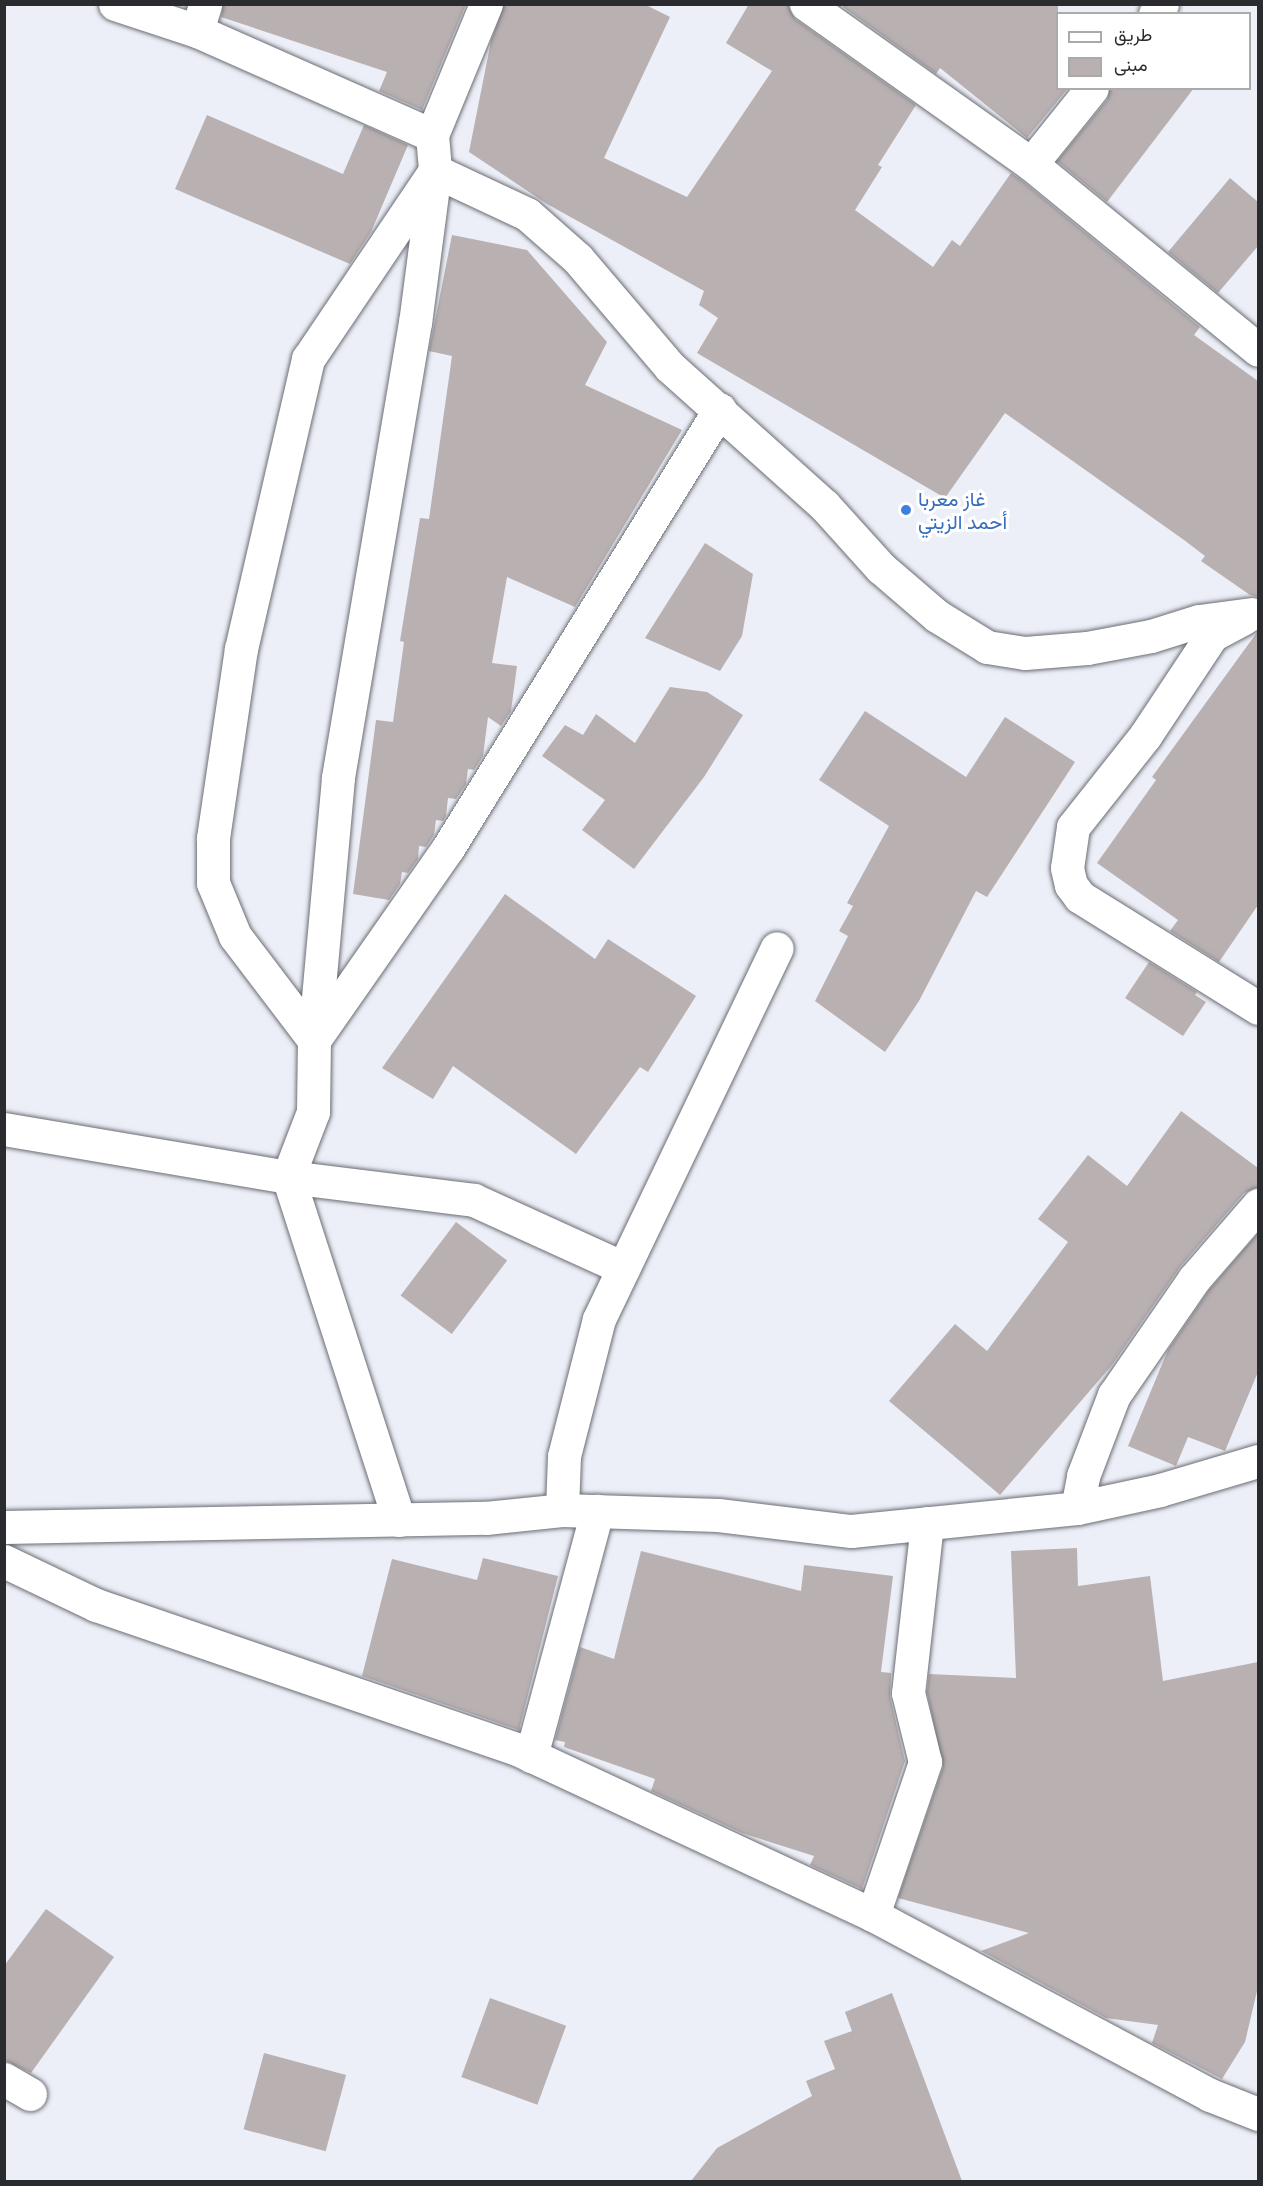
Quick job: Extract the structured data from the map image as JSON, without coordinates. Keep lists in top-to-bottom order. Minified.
{"places":["غاز معربا أحمد الزيتي"],"legend":["طريق","مبنى"]}
